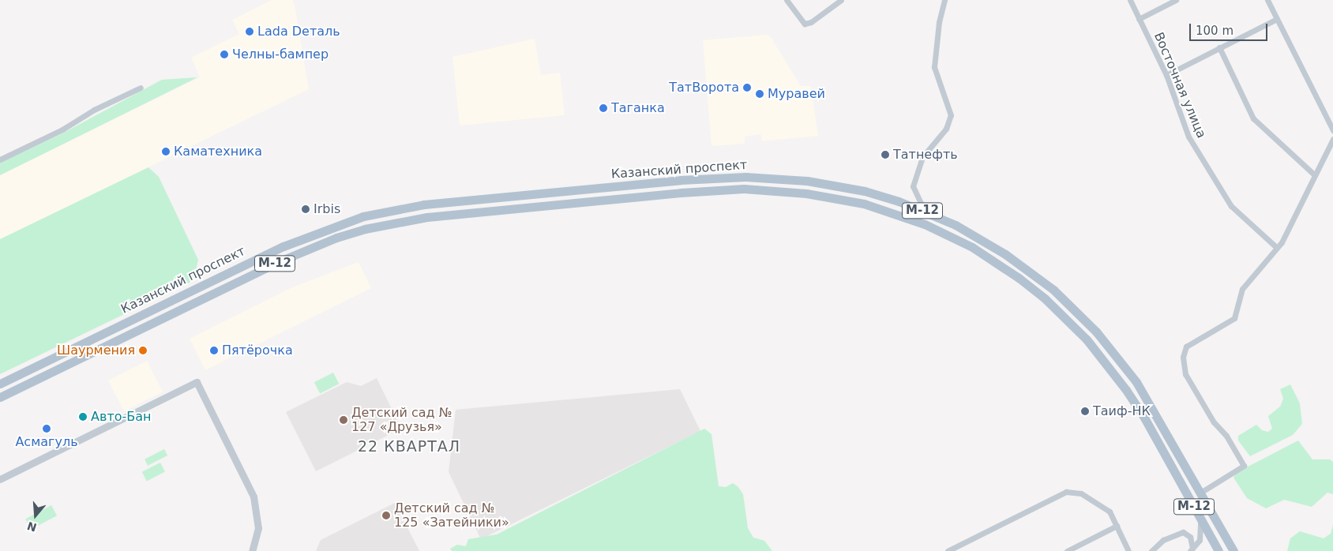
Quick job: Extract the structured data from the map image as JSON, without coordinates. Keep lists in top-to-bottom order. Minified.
{"streets":{"main road":["Казанский проспект","М-12"],"street":["Восточная улица"]},"districts":["22 КВАРТАЛ"],"places":["Lada Dеталь","Челны-бампер","ТатВорота","Муравей","Таганка","Каматехника","Татнефть","Irbis","Шаурмения","Пятёрочка","Таиф-НК","Авто-Бан","Детский сад № 127 «Друзья»","Асмагуль","Детский сад № 125 «Затейники»"],"scale_bar":"100 m","north":"bottom"}
